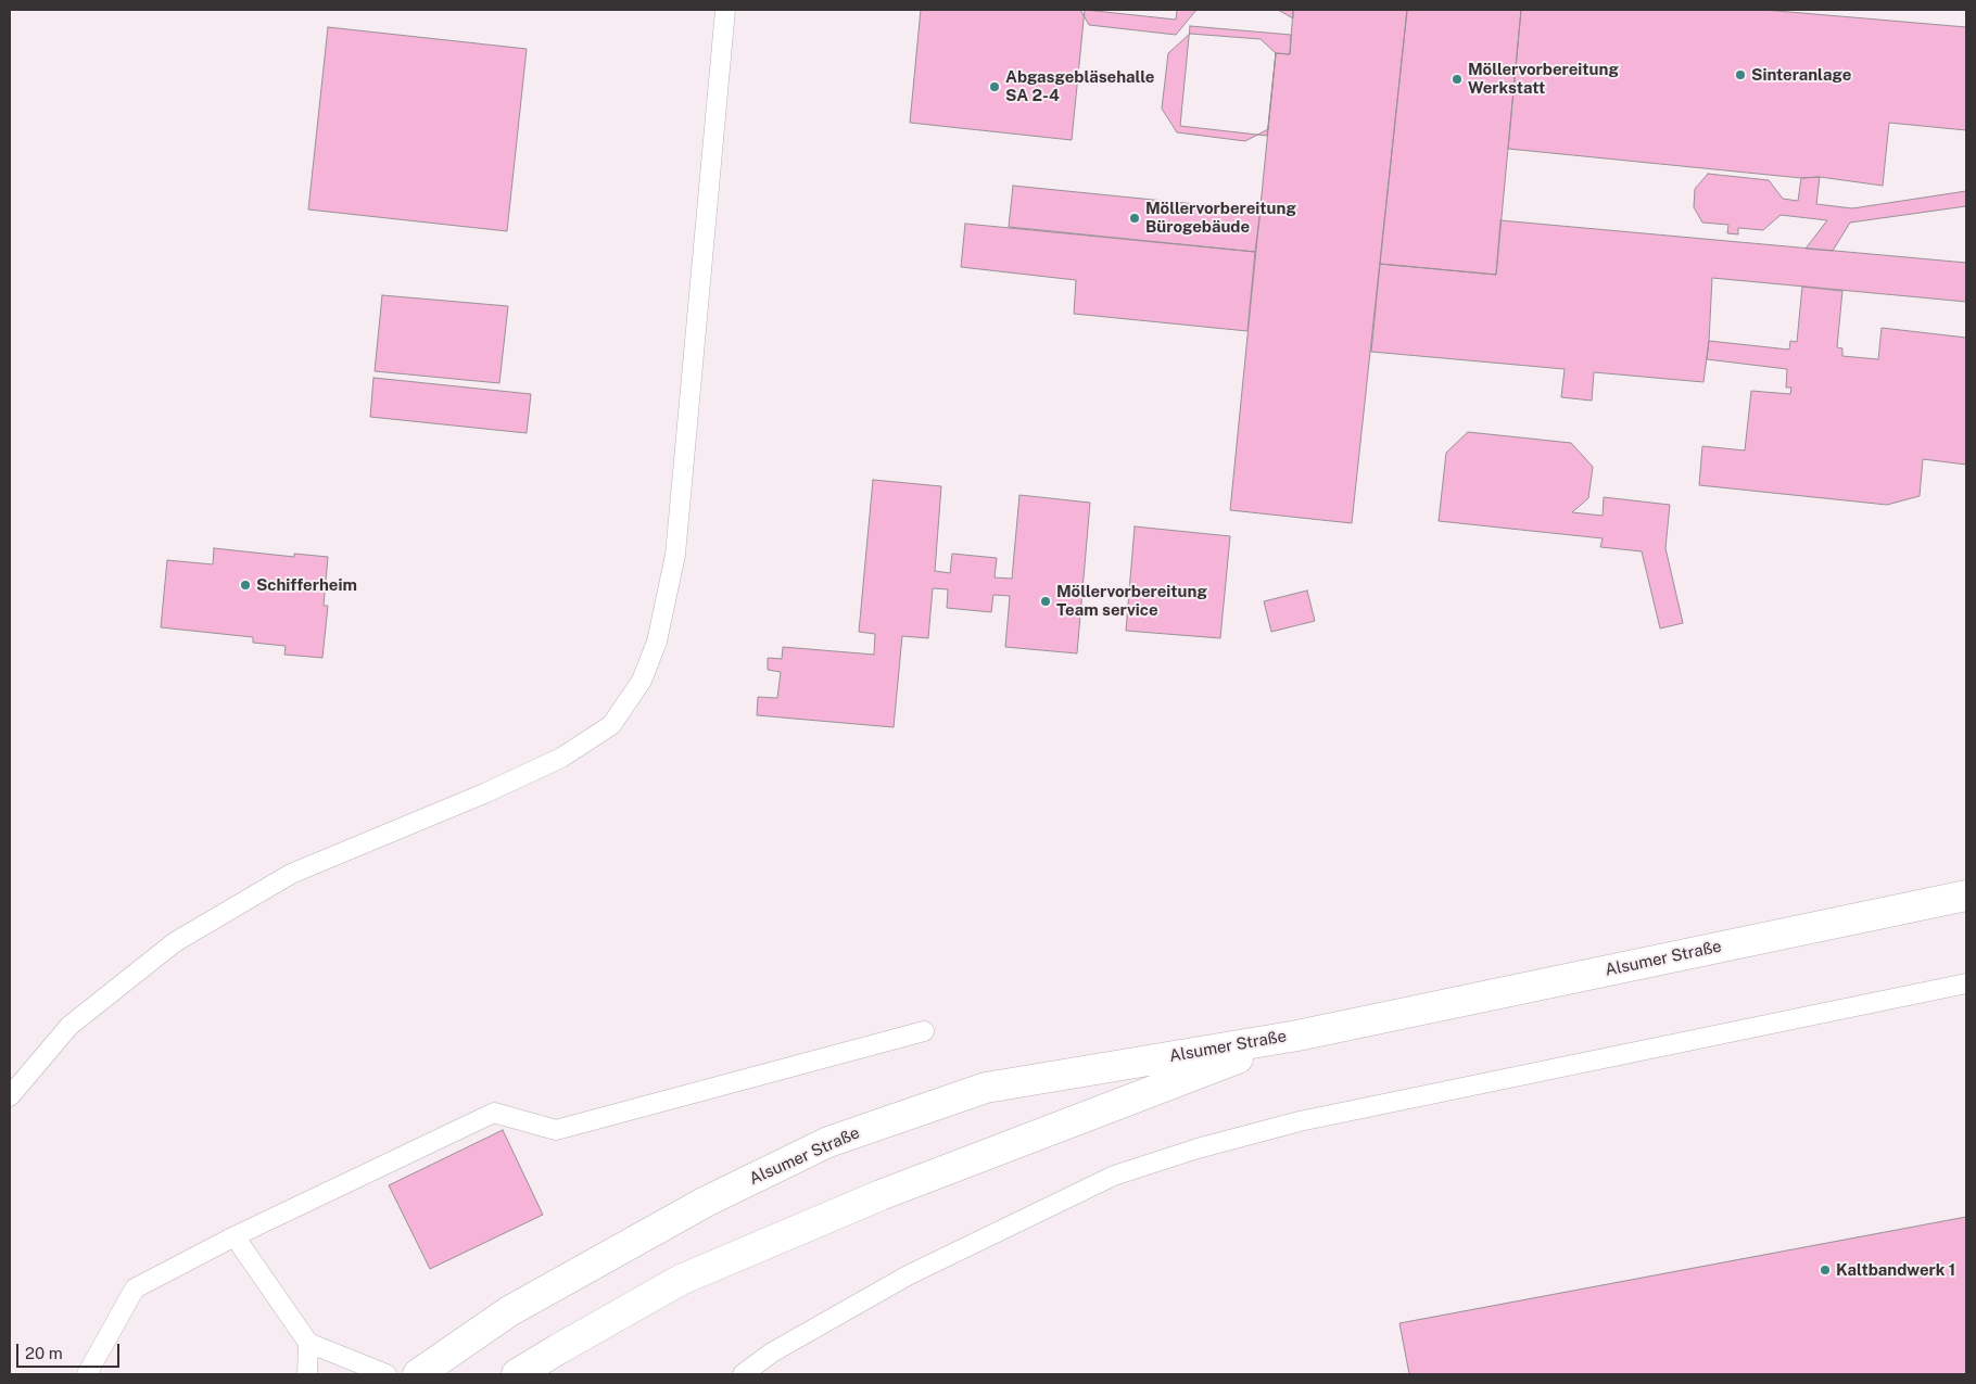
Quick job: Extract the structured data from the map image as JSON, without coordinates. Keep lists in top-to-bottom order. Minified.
{"streets":{"street":["Alsumer Straße"]},"places":["Sinteranlage","Möllervorbereitung Werkstatt","Abgasgebläsehalle SA 2-4","Möllervorbereitung Bürogebäude","Schifferheim","Möllervorbereitung Team service","Kaltbandwerk 1"],"scale_bar":"20 m"}
